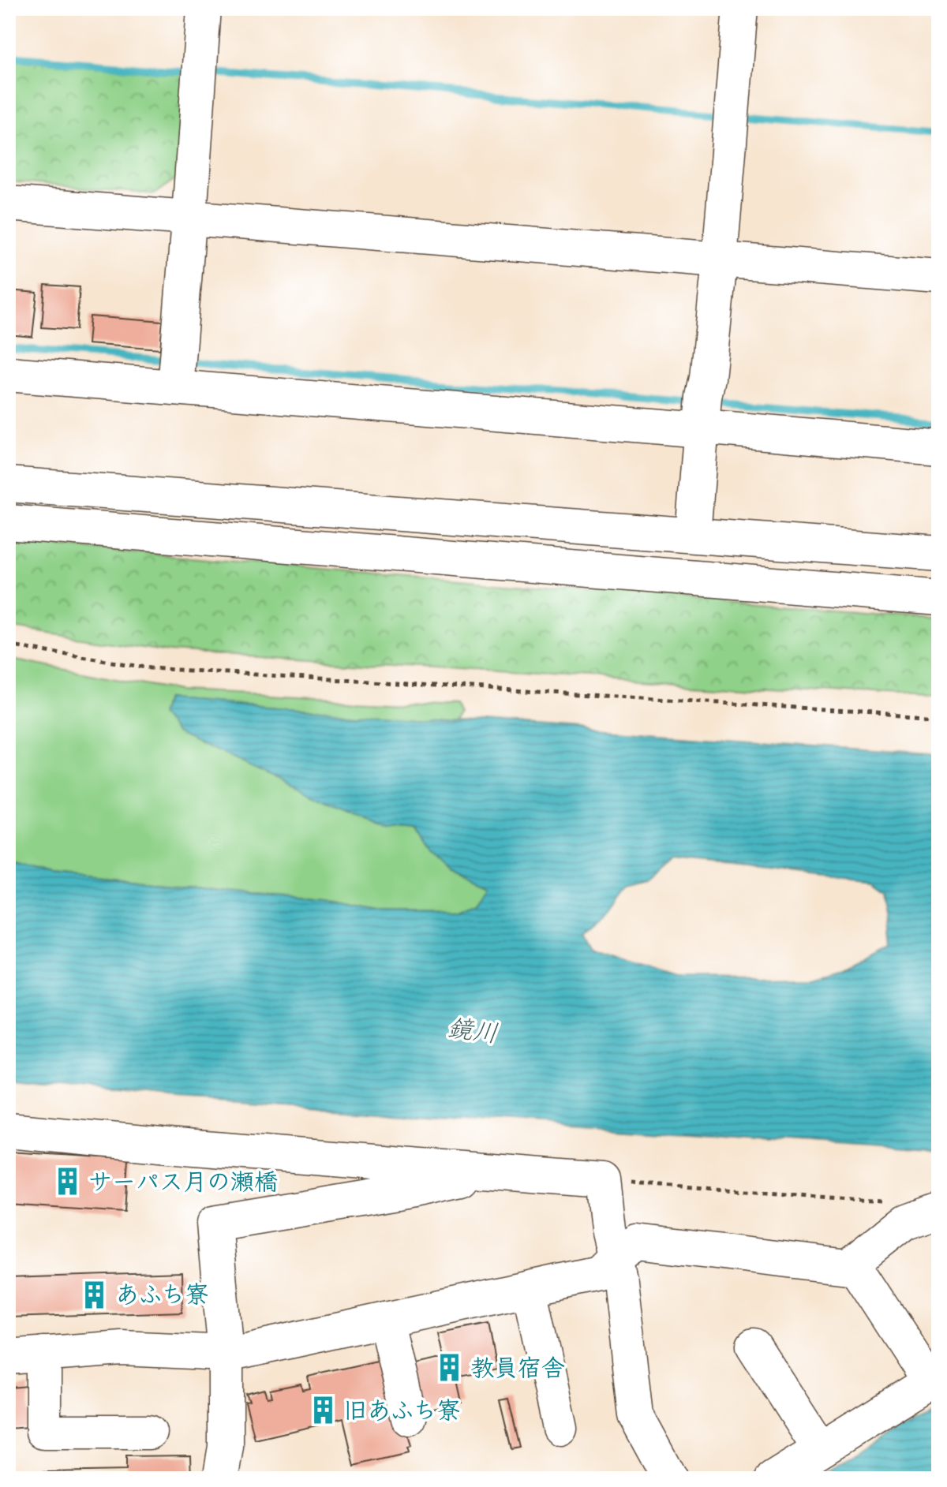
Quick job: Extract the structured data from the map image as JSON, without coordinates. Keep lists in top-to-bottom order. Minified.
{"water":["鏡川"],"places":{"building":["サーパス月の瀬橋","あふち寮","教員宿舎","旧あふち寮"]}}
